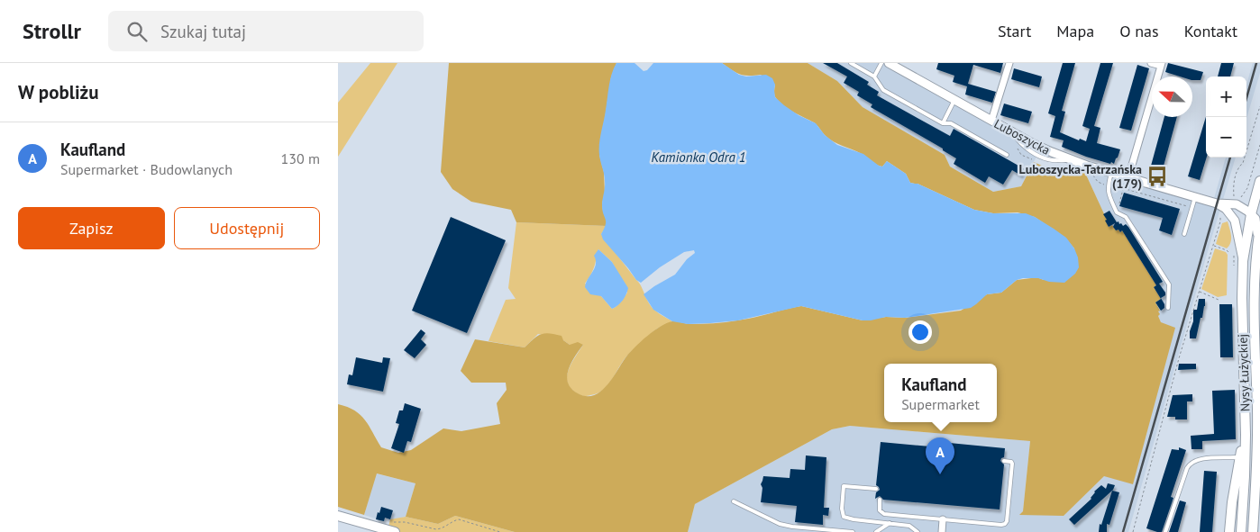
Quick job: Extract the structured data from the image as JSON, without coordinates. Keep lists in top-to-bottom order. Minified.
{"streets":{"main road":["Nysy Łużyckiej"],"street":["Luboszycka"]},"water":["Kamionka Odra 1"],"places":{"bus stop":["Luboszycka-Tatrzańska (179)"]},"north":"left","page":{"header":"Strollr","search":"Szukaj tutaj","nav":["Start","Mapa","O nas","Kontakt"],"heading":"W pobliżu","map_buttons":["+","−"],"list":[{"mark":"A","name":"Kaufland","note":"Supermarket · Budowlanych","value":"130 m"}],"buttons":["Zapisz","Udostępnij"],"popup":["Kaufland","Supermarket"],"pins":"A"}}
